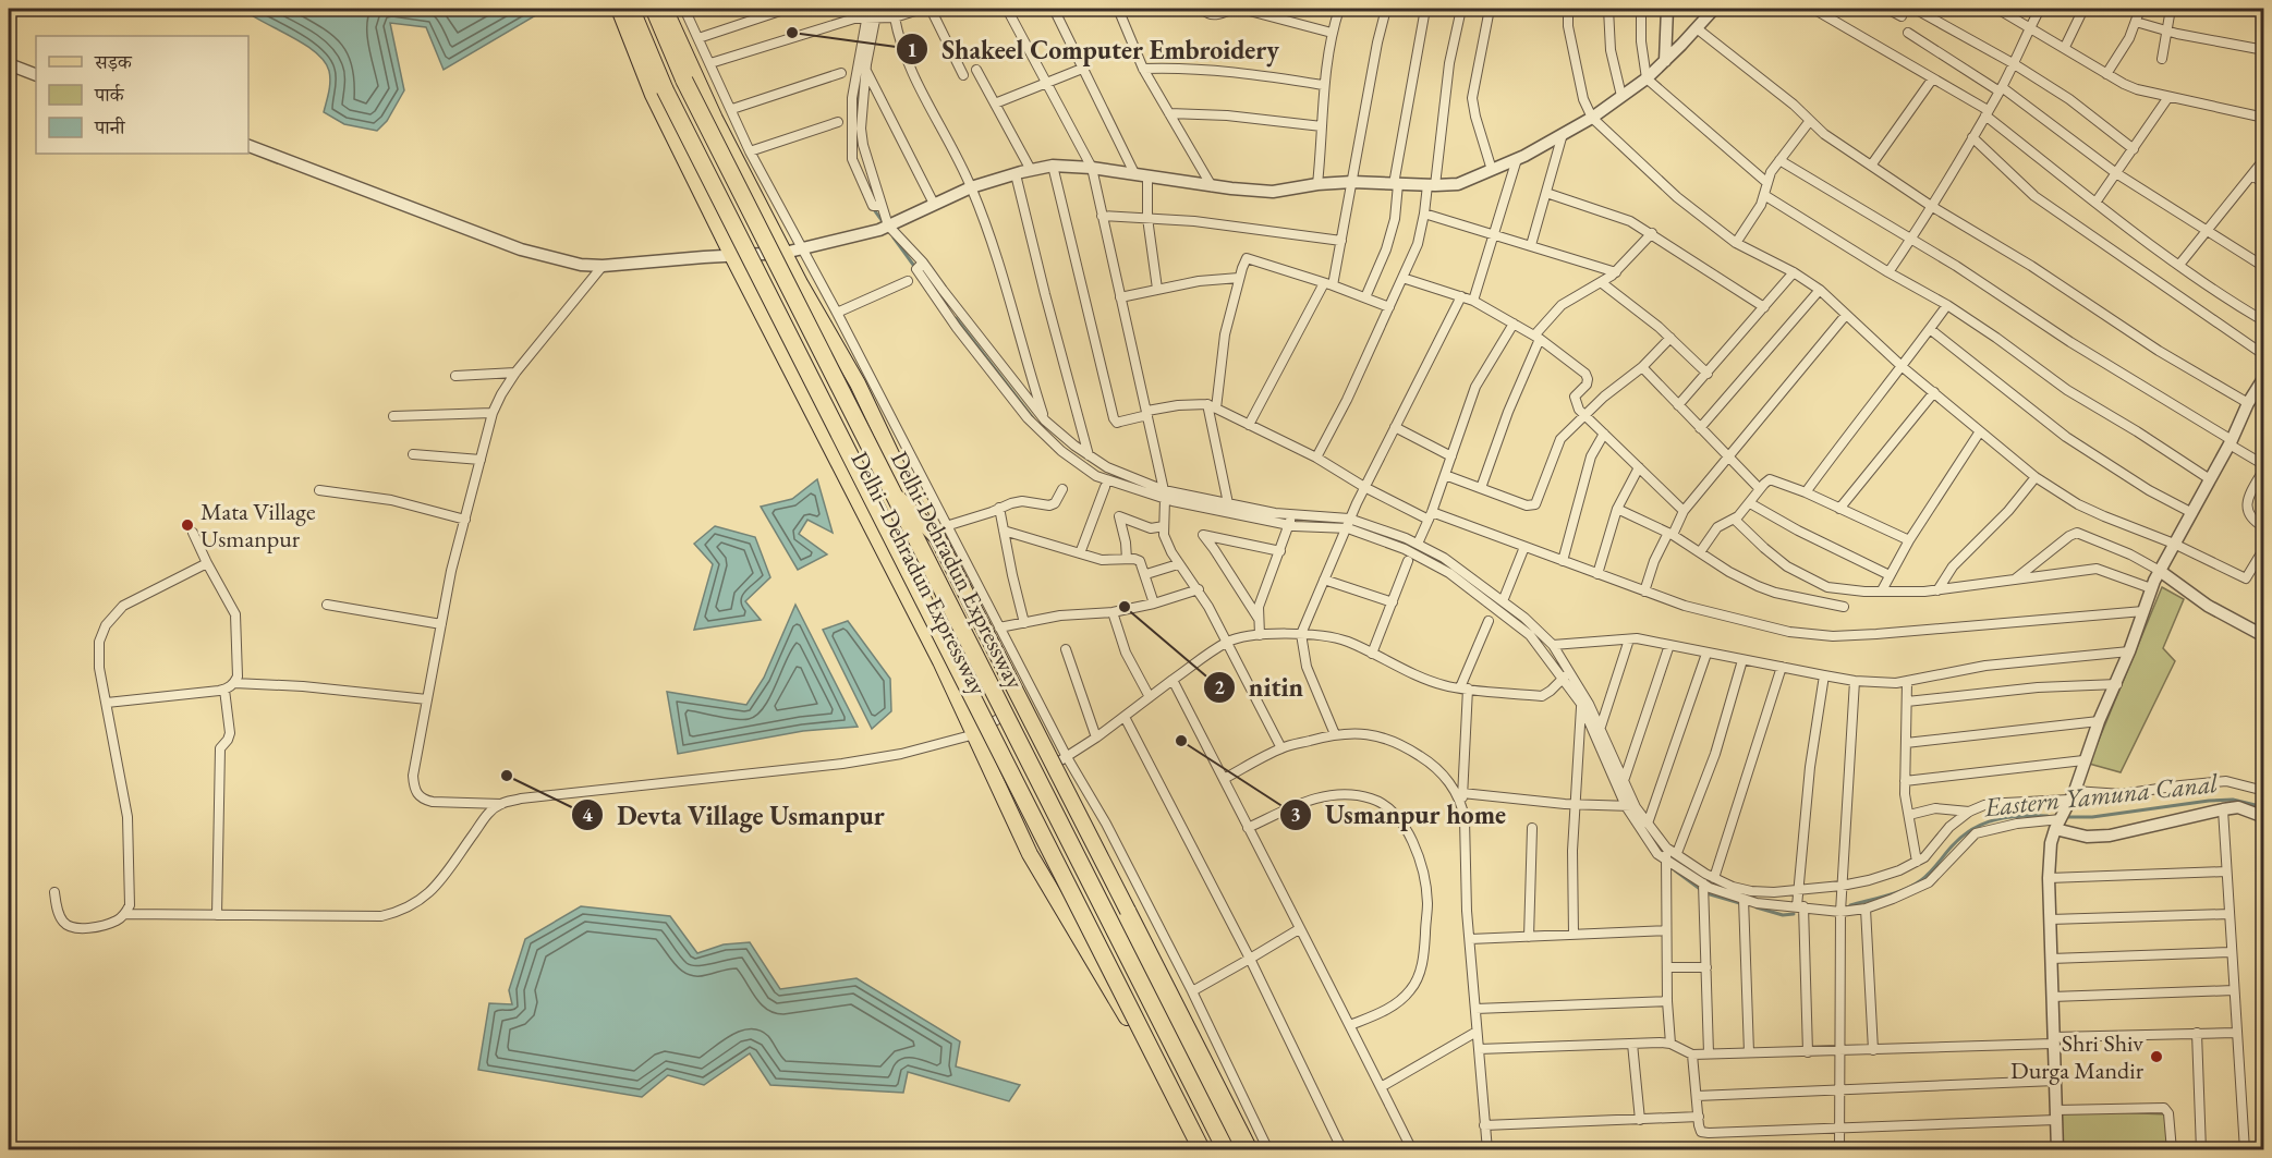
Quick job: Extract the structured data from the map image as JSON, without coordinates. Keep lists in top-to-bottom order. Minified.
{"streets":{"highway":["Delhi-Dehradun Expressway"],"main road":["Delhi–Dehradun Expressway"]},"water":["Eastern Yamuna Canal"],"places":["Shakeel Computer Embroidery","Mata Village Usmanpur","nitin","Usmanpur home","Devta Village Usmanpur","Shri Shiv Durga Mandir"],"legend":["सड़क","पार्क","पानी"]}
